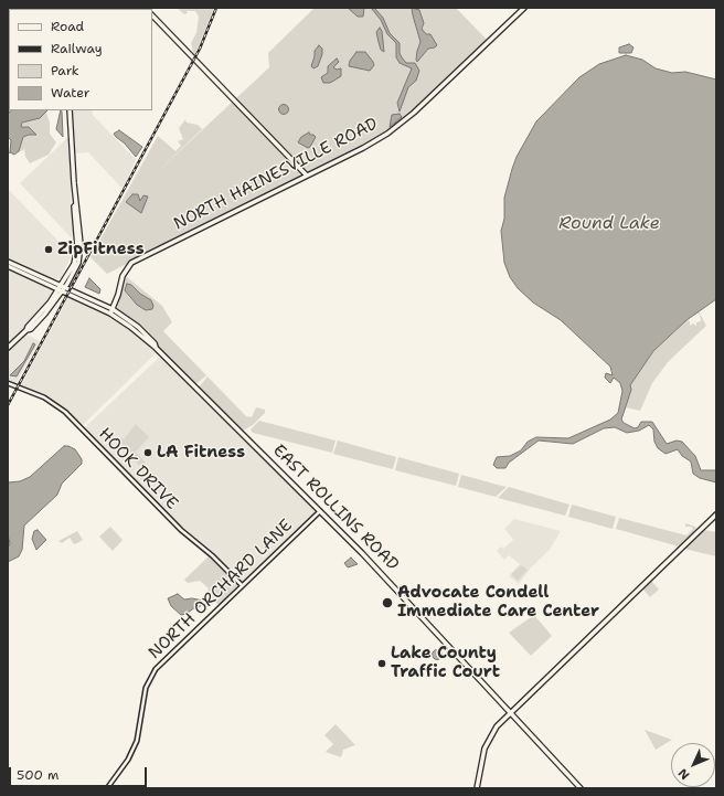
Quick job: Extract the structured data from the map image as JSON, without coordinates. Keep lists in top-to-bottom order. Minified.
{"streets":{"main road":["NORTH HAINESVILLE ROAD","EAST ROLLINS ROAD"],"street":["HOOK DRIVE","NORTH ORCHARD LANE"]},"crossings":[["NORTH HAINESVILLE ROAD","EAST ROLLINS ROAD"],["HOOK DRIVE","NORTH ORCHARD LANE"],["EAST ROLLINS ROAD","NORTH ORCHARD LANE"]],"water":["Round Lake"],"places":["ZipFitness","LA Fitness","Advocate Condell Immediate Care Center","Lake County Traffic Court"],"legend":["Road","Railway","Park","Water"],"scale_bar":"500 m","north":"bottom left"}
